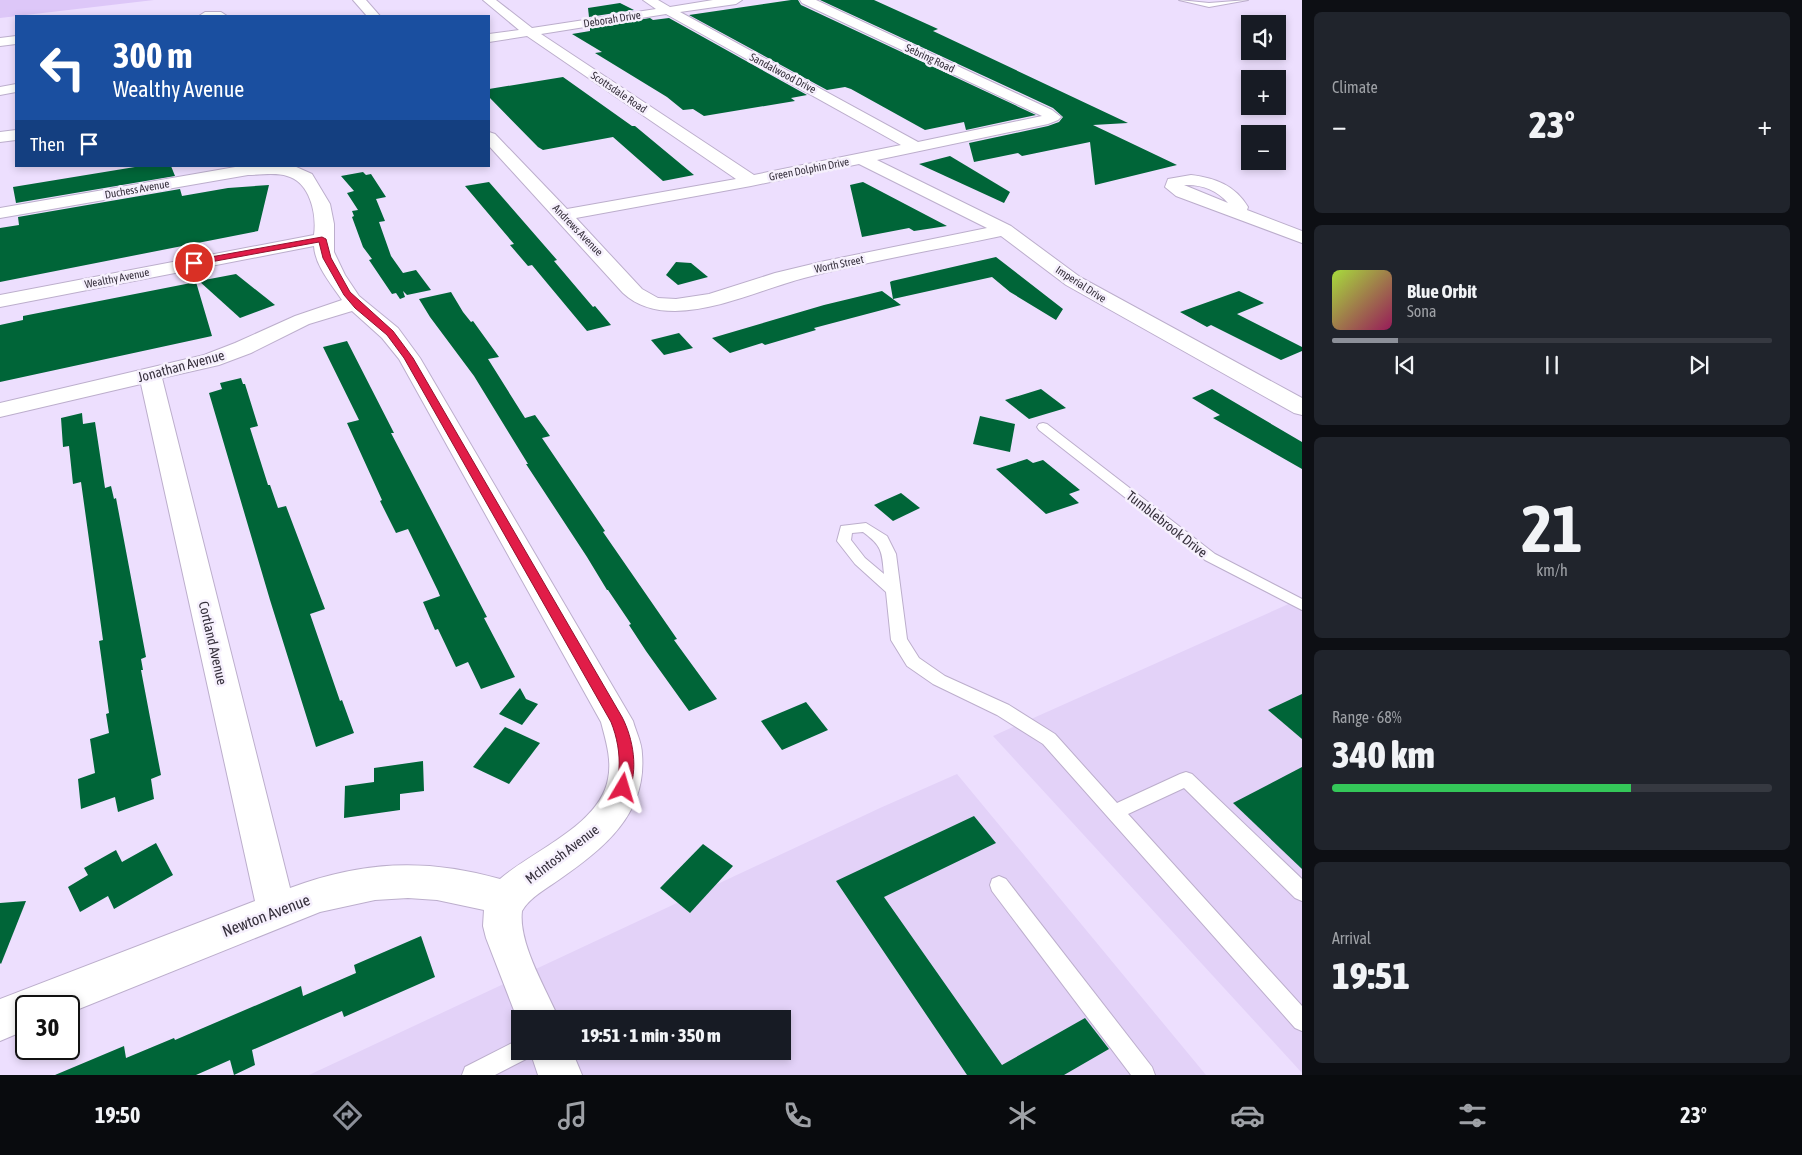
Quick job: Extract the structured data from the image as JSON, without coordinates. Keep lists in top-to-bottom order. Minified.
{"streets":{"street":["Deborah Drive","Sebring Road","Sandalwood Drive","Scottsdale Road","Green Dolphin Drive","Duchess Avenue","Andrews Avenue","Worth Street","Wealthy Avenue","Imperial Drive","Jonathan Avenue","Cortland Avenue","McIntosh Avenue","Newton Avenue"],"lane":["Tumblebrook Drive"]},"crossings":[["Deborah Drive","Sandalwood Drive"],["Deborah Drive","Scottsdale Road"],["Sebring Road","Green Dolphin Drive"],["Sandalwood Drive","Green Dolphin Drive"],["Scottsdale Road","Green Dolphin Drive"],["Green Dolphin Drive","Andrews Avenue"],["Green Dolphin Drive","Imperial Drive"],["Duchess Avenue","McIntosh Avenue"],["Andrews Avenue","Worth Street"],["Worth Street","Imperial Drive"],["Wealthy Avenue","McIntosh Avenue"],["Jonathan Avenue","Cortland Avenue"],["Jonathan Avenue","McIntosh Avenue"],["Cortland Avenue","Newton Avenue"],["McIntosh Avenue","Newton Avenue"]],"page":{"tile":["Climate",["21","km/h"],["Range · 68%","340 km"],["Arrival","19:51"]],"map_buttons":["+","−"],"turn":["300 m","Wealthy Avenue"],"heat":["−","23°","+"],"then":"Then","song":["Blue Orbit","Sona"],"limit":"30","trip":"19:51 · 1 min · 350 m","tabs":["19:50","23°"]}}
